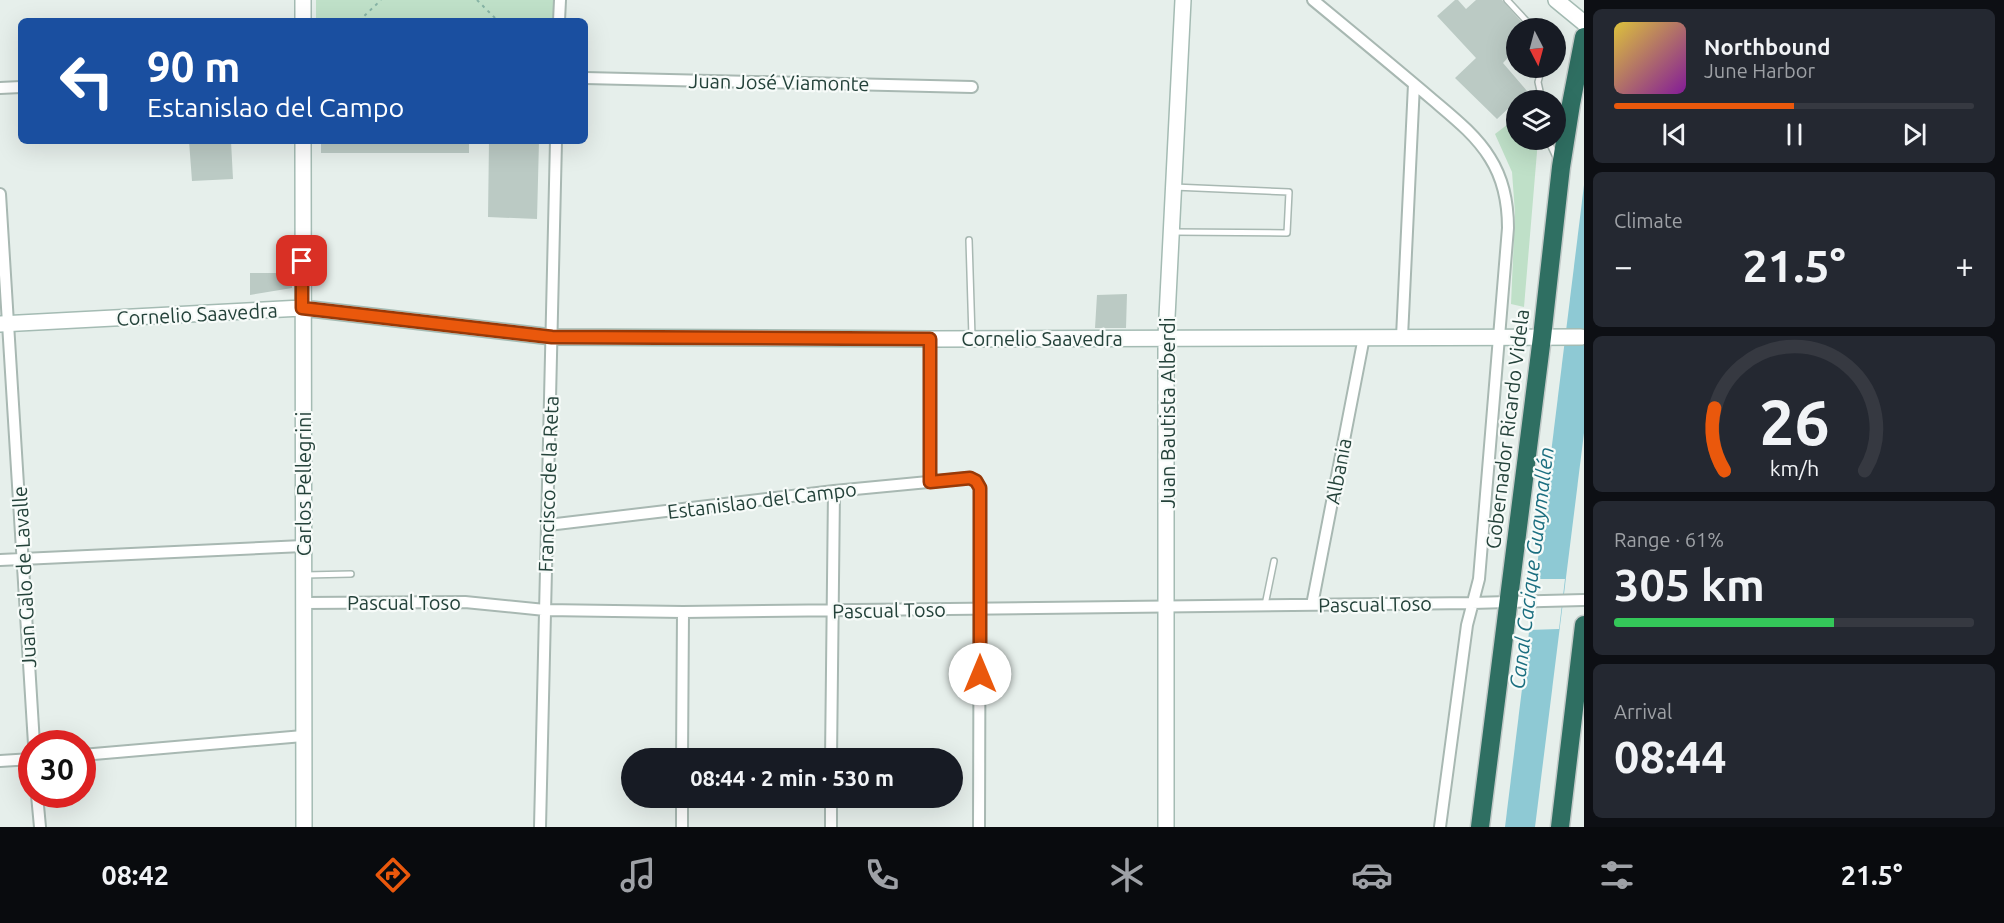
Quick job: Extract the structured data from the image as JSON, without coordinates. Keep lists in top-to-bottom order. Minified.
{"streets":{"highway":["Gobernador Ricardo Videla"],"street":["Juan José Viamonte","Cornelio Saavedra","Juan Bautista Alberdi","Albania","Carlos Pellegrini","Francisco de la Reta","Estanislao del Campo","Juan Galo de Lavalle","Pascual Toso"]},"crossings":[["Cornelio Saavedra","Juan Bautista Alberdi"],["Cornelio Saavedra","Gobernador Ricardo Videla"],["Cornelio Saavedra","Albania"],["Cornelio Saavedra","Carlos Pellegrini"],["Cornelio Saavedra","Francisco de la Reta"],["Cornelio Saavedra","Juan Galo de Lavalle"],["Juan Bautista Alberdi","Pascual Toso"],["Gobernador Ricardo Videla","Pascual Toso"],["Albania","Pascual Toso"],["Carlos Pellegrini","Pascual Toso"],["Francisco de la Reta","Estanislao del Campo"],["Francisco de la Reta","Pascual Toso"],["Estanislao del Campo","Pascual Toso"]],"water":["Canal Cacique Guaymallén"],"north":"bottom","page":{"turn":["90 m","Estanislao del Campo"],"song":["Northbound","June Harbor"],"tile":["Climate",["Range · 61%","305 km"],["Arrival","08:44"]],"heat":["−","21.5°","+"],"limit":"30","trip":"08:44 · 2 min · 530 m","tabs":["08:42","21.5°"],"gauge":["26","km/h"]}}
